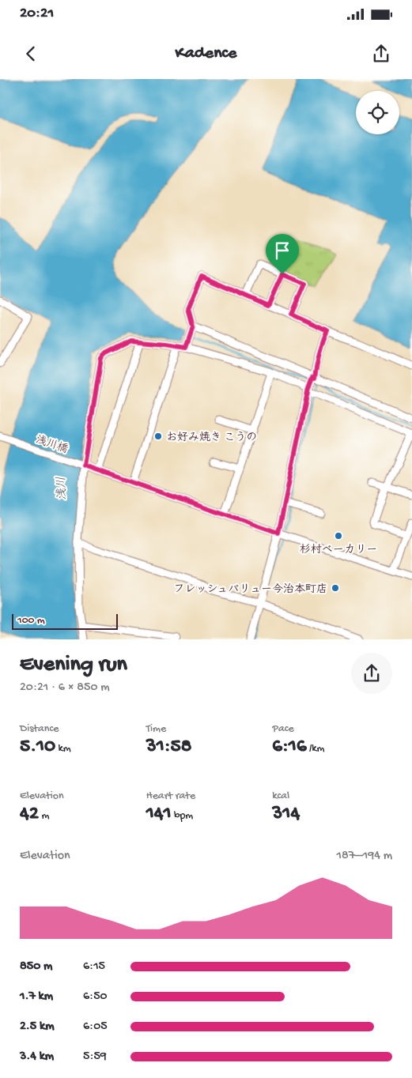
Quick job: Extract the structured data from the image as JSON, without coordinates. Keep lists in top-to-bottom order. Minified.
{"streets":{"street":["浅川橋"]},"water":["浅川"],"places":["お好み焼き こうの","杉村ベーカリー","フレッシュバリュー今治本町店"],"scale_bar":"100 m","page":{"status":"20:21","header":"Kadence","scale":"100 m","heading":["Evening run","20:21 · 6 × 850 m"],"stats":[["Distance","5.10 km"],["Time","31:58"],["Pace","6:16 /km"],["Elevation","42 m"],["Heart rate","141 bpm"],["kcal","314"]],"chart":["Elevation","187–194 m"],"list":[{"name":"850 m","note":"6:15"},{"name":"1.7 km","note":"6:50"},{"name":"2.5 km","note":"6:05"},{"name":"3.4 km","note":"5:59"}]}}
